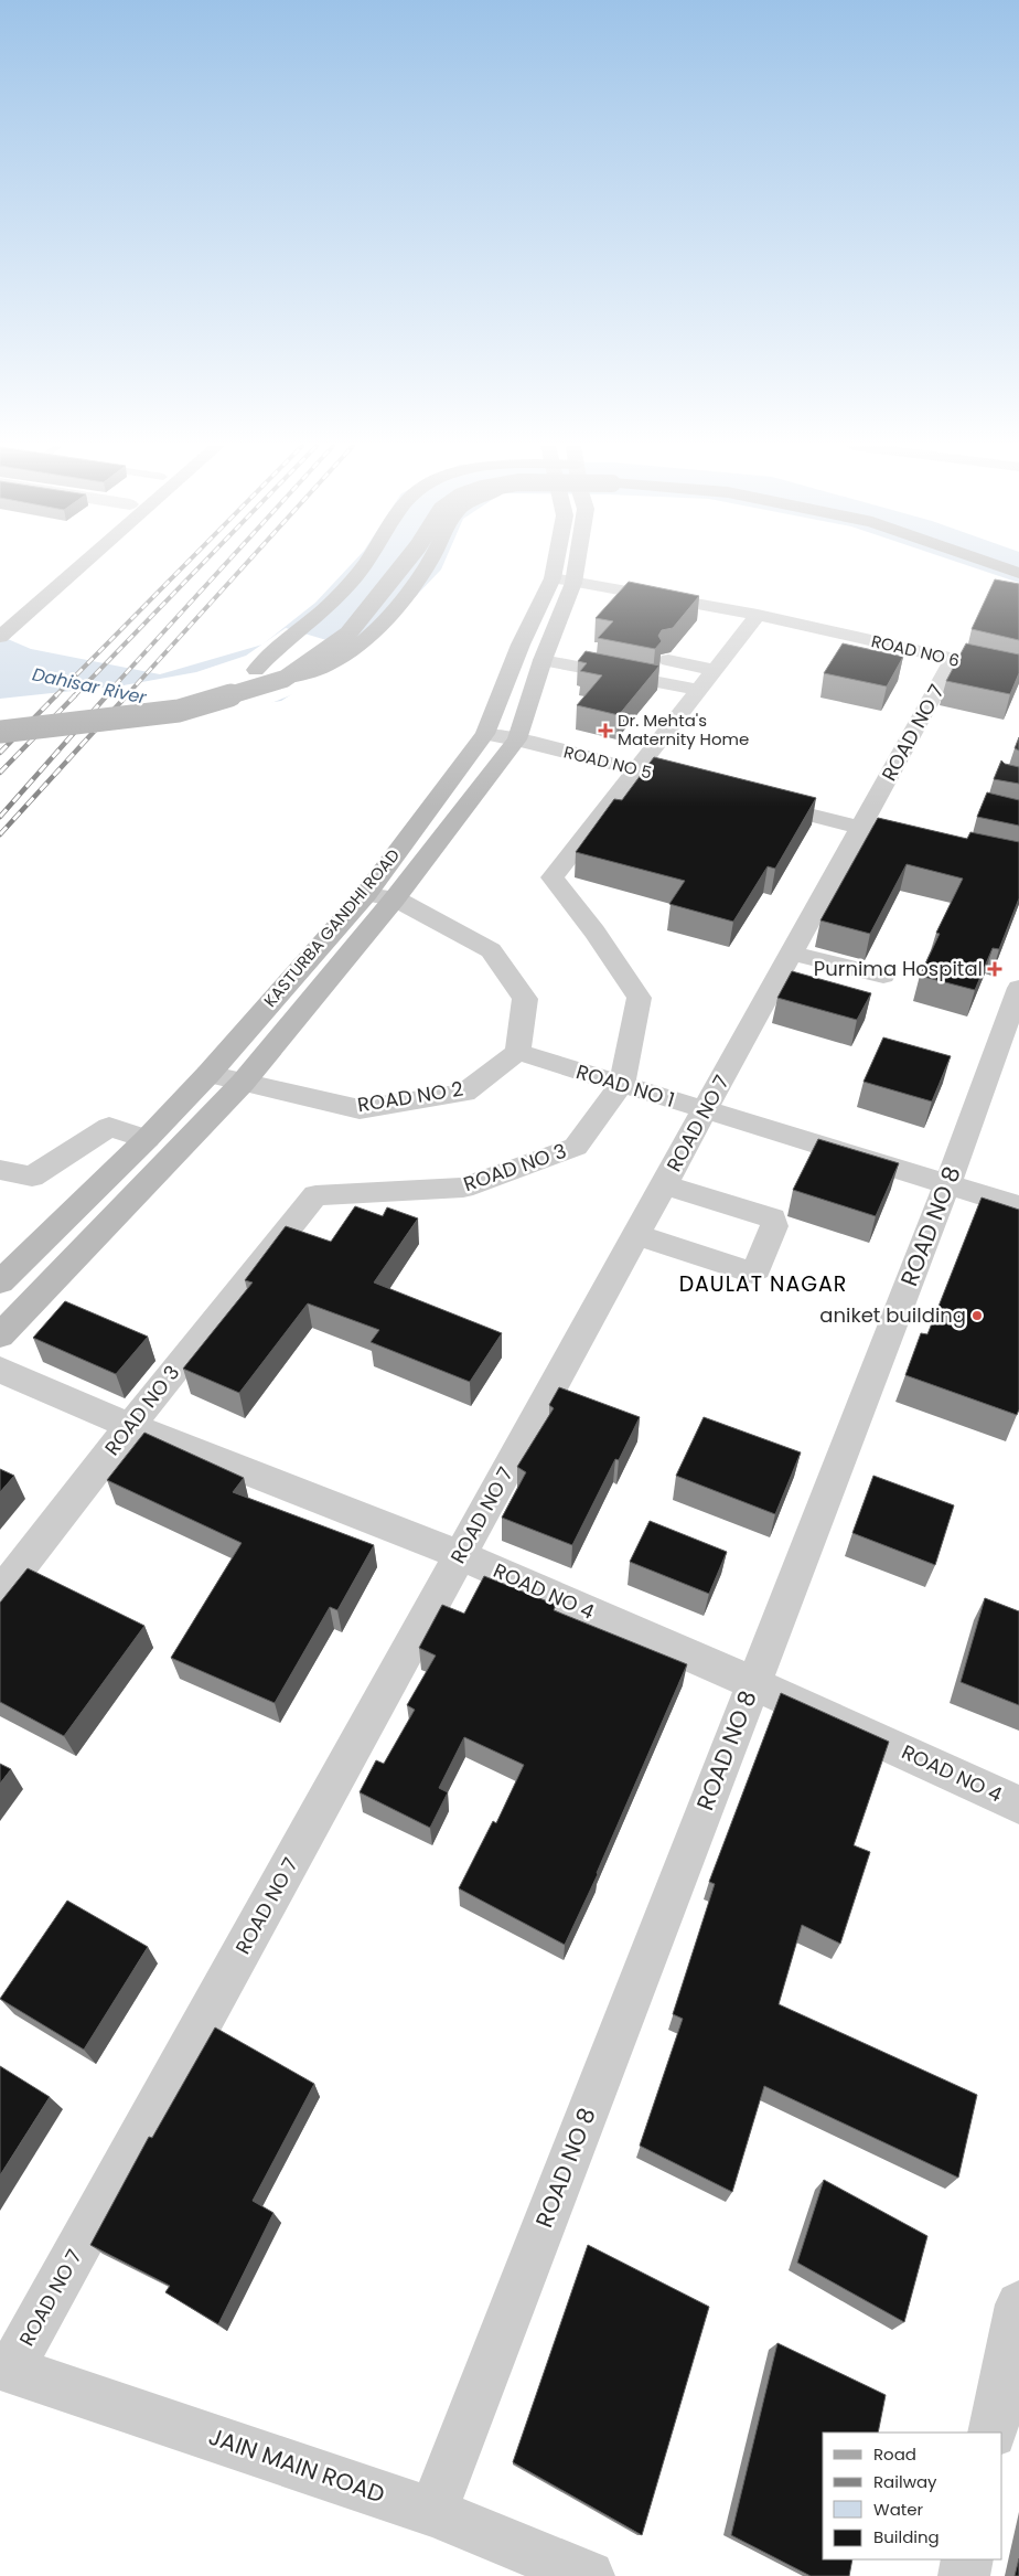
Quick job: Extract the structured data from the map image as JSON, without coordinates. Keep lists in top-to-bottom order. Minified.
{"streets":{"main road":["KASTURBA GANDHI ROAD"],"street":["ROAD NO 6","ROAD NO 7","ROAD NO 5","ROAD NO 1","ROAD NO 2","ROAD NO 3","ROAD NO 8","ROAD NO 4","JAIN MAIN ROAD"]},"crossings":[["ROAD NO 6","ROAD NO 7"],["ROAD NO 6","KASTURBA GANDHI ROAD"],["ROAD NO 6","ROAD NO 3"],["ROAD NO 7","ROAD NO 1"],["ROAD NO 7","ROAD NO 4"],["ROAD NO 7","JAIN MAIN ROAD"],["ROAD NO 5","KASTURBA GANDHI ROAD"],["ROAD NO 5","ROAD NO 3"],["KASTURBA GANDHI ROAD","ROAD NO 2"],["ROAD NO 1","ROAD NO 2"],["ROAD NO 1","ROAD NO 3"],["ROAD NO 1","ROAD NO 8"],["ROAD NO 3","ROAD NO 4"],["ROAD NO 8","ROAD NO 4"],["ROAD NO 8","JAIN MAIN ROAD"]],"districts":["DAULAT NAGAR"],"water":["Dahisar River"],"places":{"health":["Dr. Mehta's Maternity Home","Purnima Hospital"],"other":["aniket building"]},"legend":["Road","Railway","Water","Building"]}
